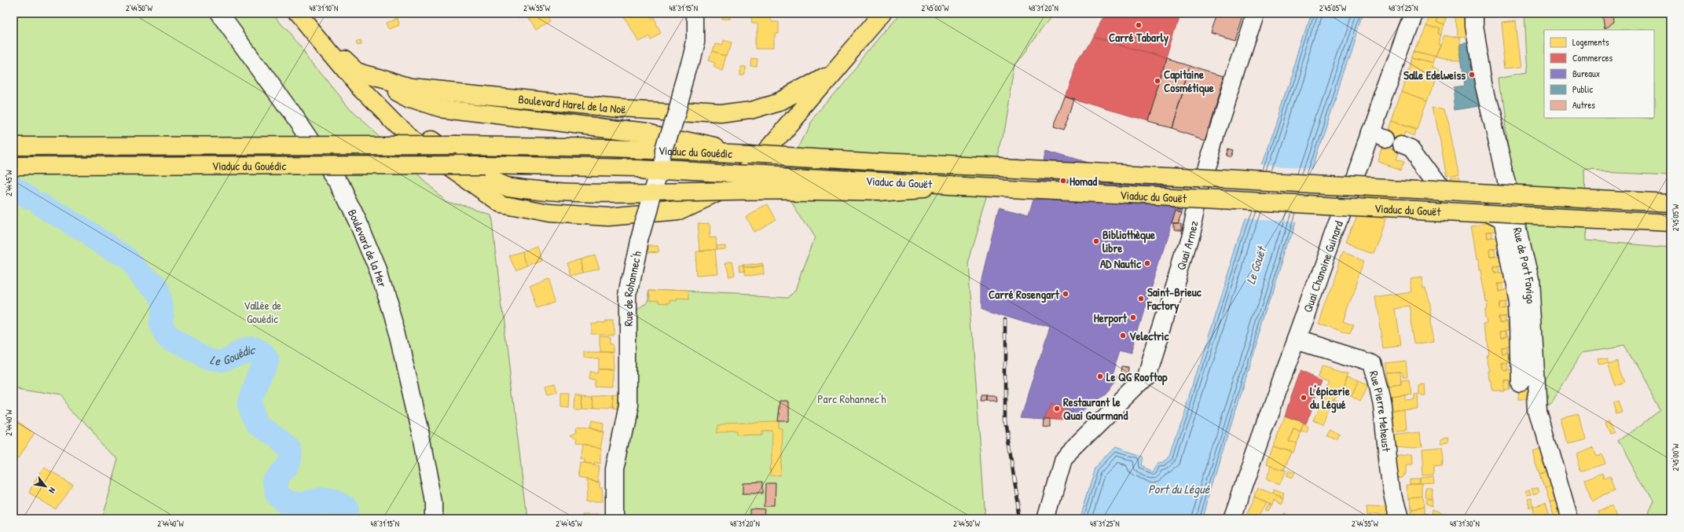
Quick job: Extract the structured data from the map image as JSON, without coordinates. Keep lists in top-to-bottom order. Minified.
{"streets":{"main road":["Boulevard Harel de la Noë","Viaduc du Gouédic","Viaduc du Gouët"],"street":["Quai Armez","Boulevard de la Mer","Rue de Port Favigo","Quai Chanoine Guinard","Rue de Rohannec'h","Rue Pierre Meheust"]},"crossings":[["Viaduc du Gouédic","Viaduc du Gouët"],["Quai Chanoine Guinard","Rue Pierre Meheust"]],"water":["Le Gouët","Le Gouédic","Port du Légué"],"parks":["Vallée de Gouédic","Parc Rohannec'h"],"places":["Carré Tabarly","Salle Edelweiss","Capitaine Cosmétique","Homad","Bibliothèque libre","AD Nautic","Carré Rosengart","Saint-Brieuc Factory","Herport","Velectric","Le QG Rooftop","L'épicerie du Légué","Restaurant le Quai Gourmand"],"legend":["Logements","Commerces","Bureaux","Public","Autres"],"north":"bottom right","coordinates":["2°44'50\"W","48°31'10\"N","2°44'55\"W","48°31'15\"N","2°45'00\"W","48°31'20\"N","2°45'05\"W","48°31'25\"N","2°44'45\"W","2°44'40\"W","48°31'30\"N"]}
